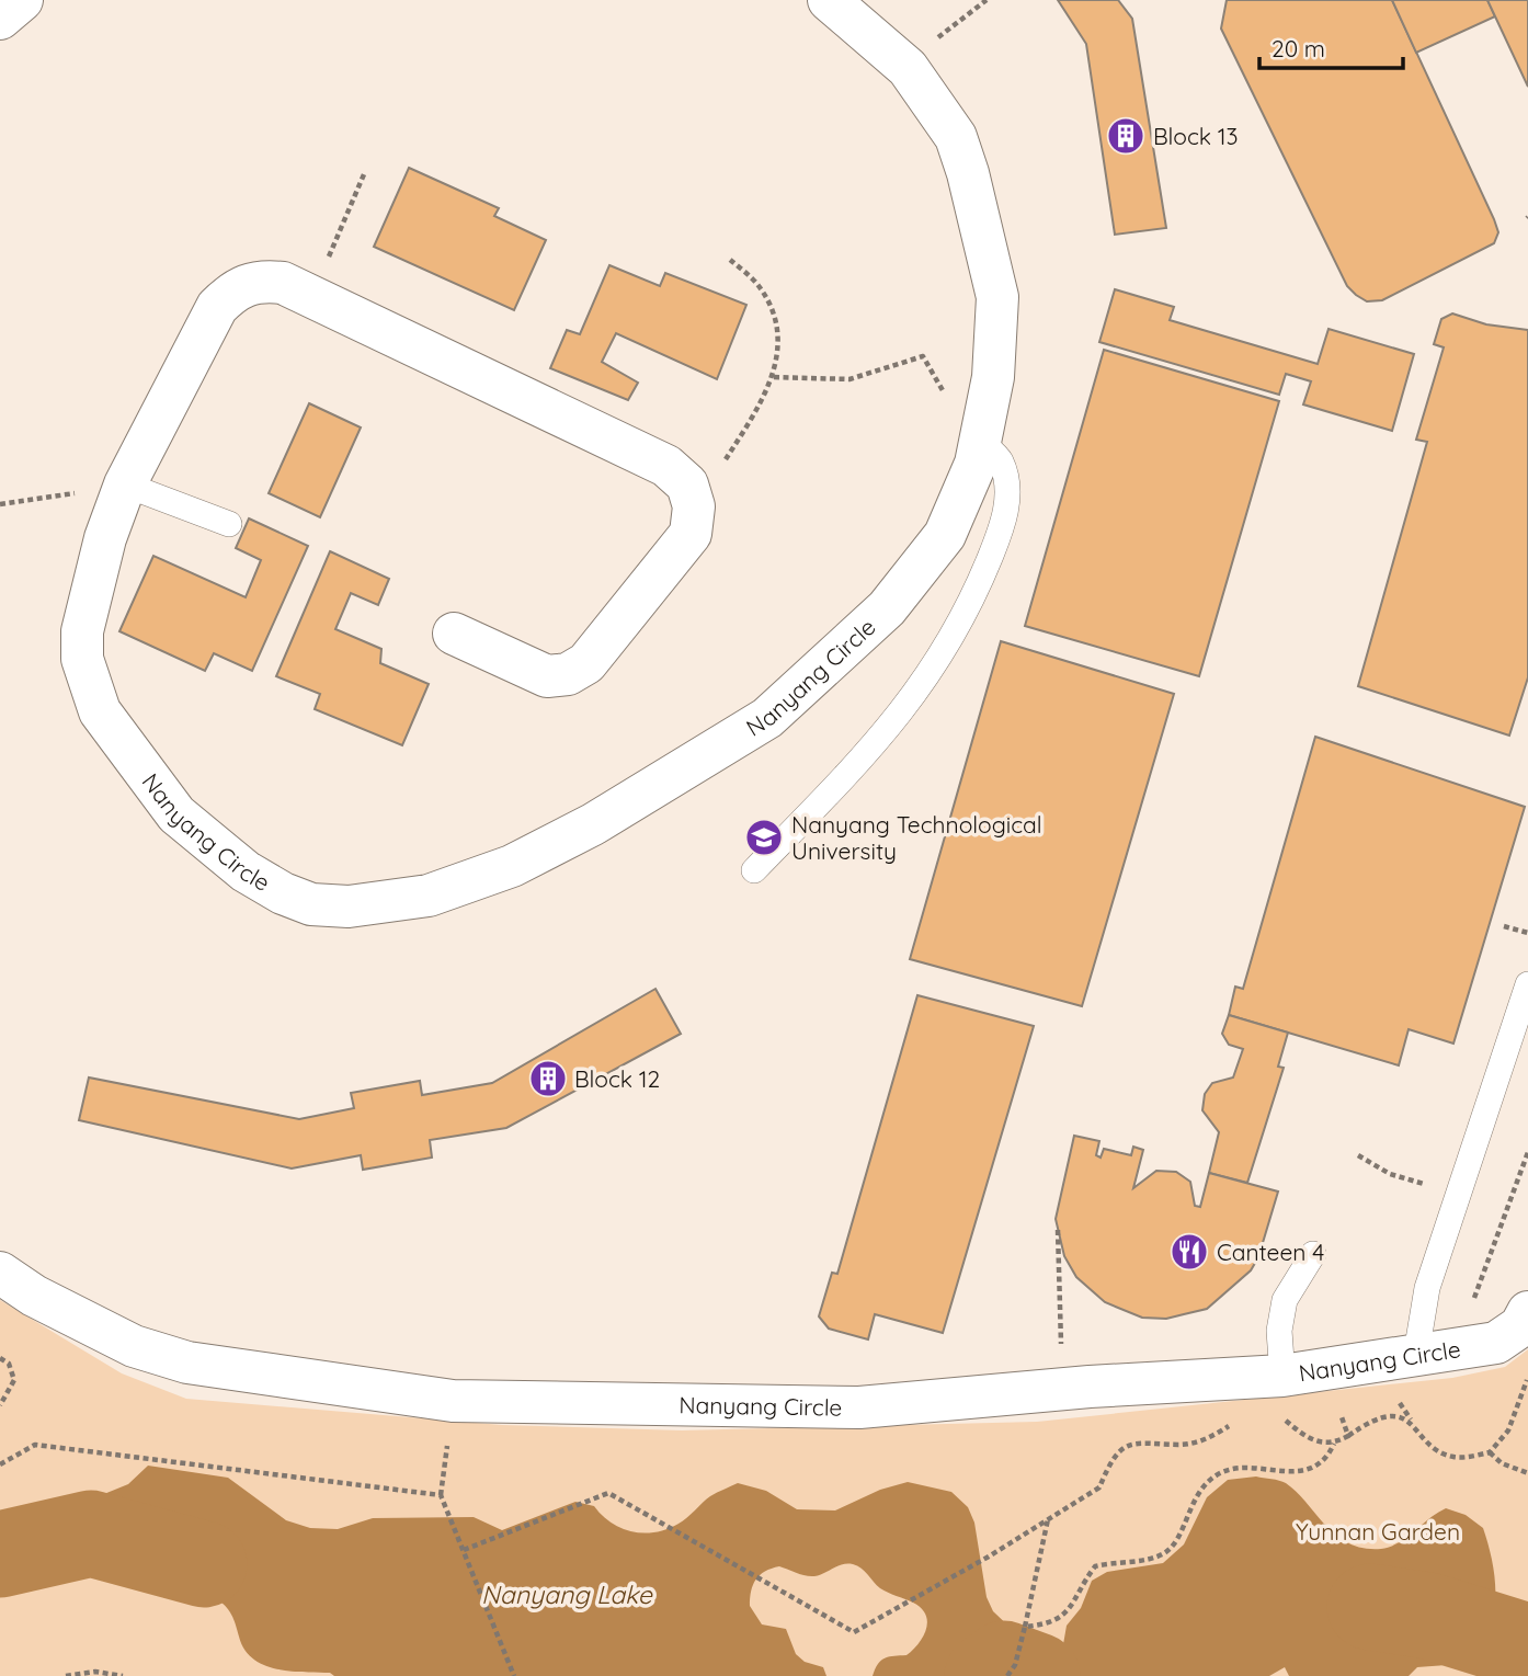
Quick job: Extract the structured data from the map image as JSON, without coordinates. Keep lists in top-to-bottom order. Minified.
{"streets":{"street":["Nanyang Circle"]},"water":["Nanyang Lake"],"parks":["Yunnan Garden"],"places":{"building":["Block 13","Block 12"],"school or university":["Nanyang Technological University"],"restaurant":["Canteen 4"]},"scale_bar":"20 m"}
